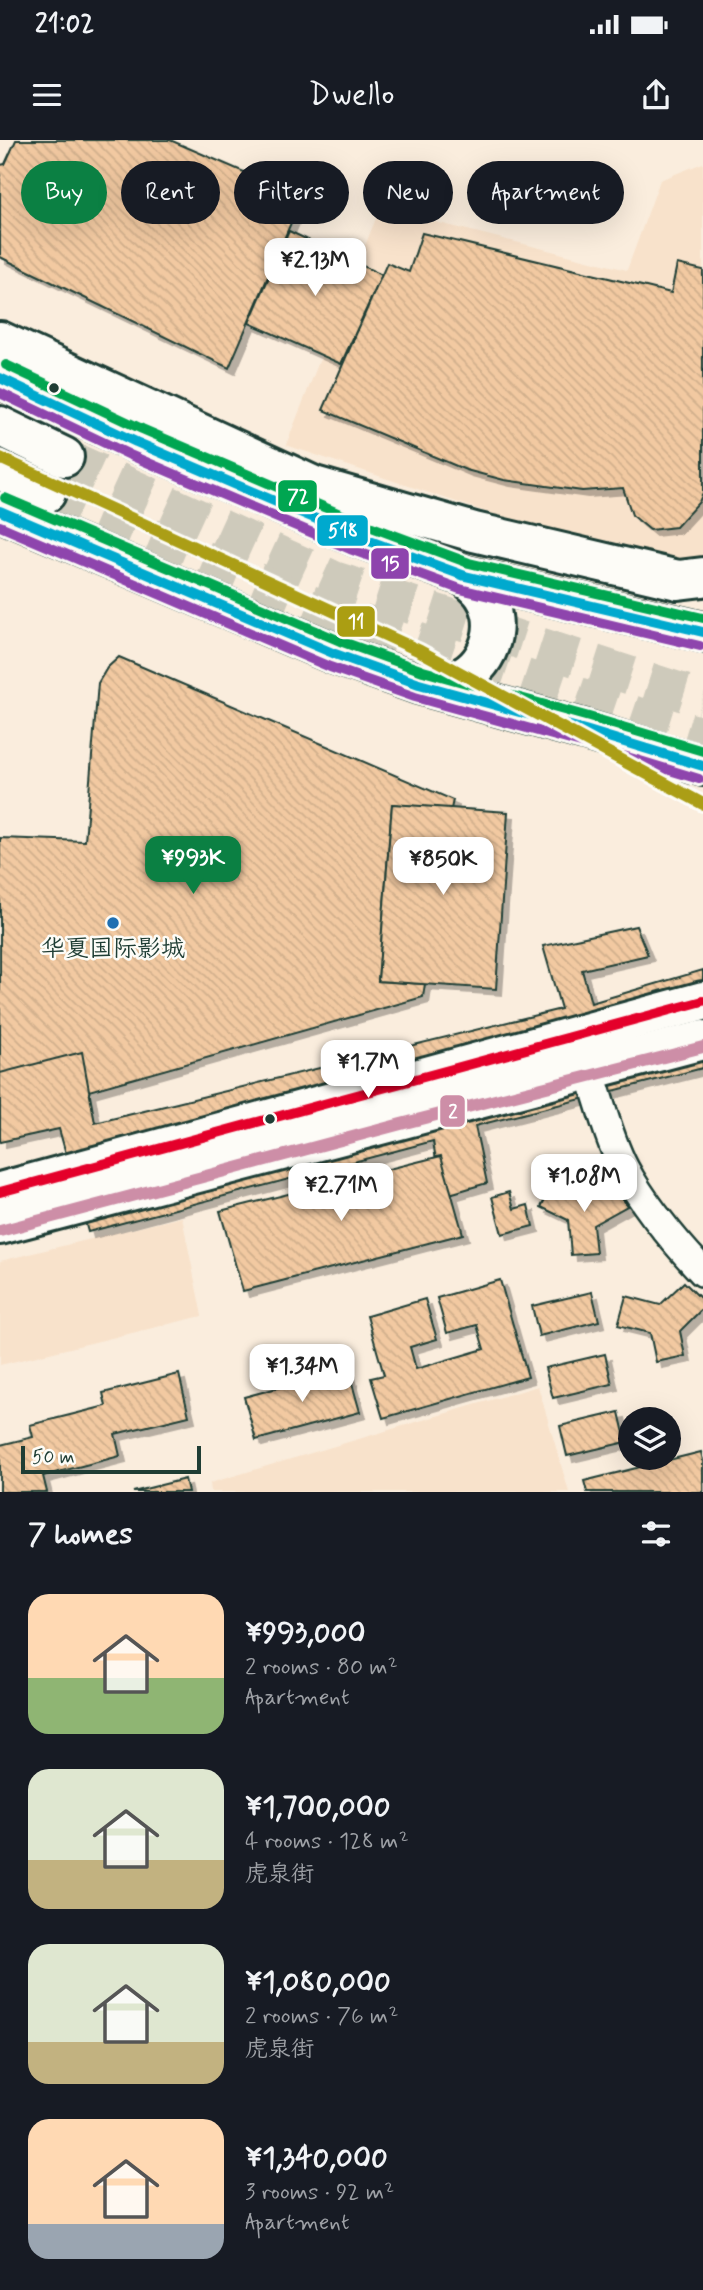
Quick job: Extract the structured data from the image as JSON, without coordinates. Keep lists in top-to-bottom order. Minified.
{"places":["华夏国际影城"],"lines":["transit line 72","transit line 518","transit line 15","transit line 11","metro line 2"],"scale_bar":"50 m","page":{"status":"21:02","header":"Dwello","chip":["Buy","Rent","Filters","New","Apartment"],"price":["¥2.13M","¥993K","¥850K","¥1.7M","¥1.08M","¥2.71M","¥1.34M"],"scale":"50 m","heading":"7 homes","list":[{"name":"¥993,000","note":"2 rooms · 80 m² · Apartment"},{"name":"¥1,700,000","note":"4 rooms · 128 m² · 虎泉街"},{"name":"¥1,080,000","note":"2 rooms · 76 m² · 虎泉街"},{"name":"¥1,340,000","note":"3 rooms · 92 m² · Apartment"}]}}
